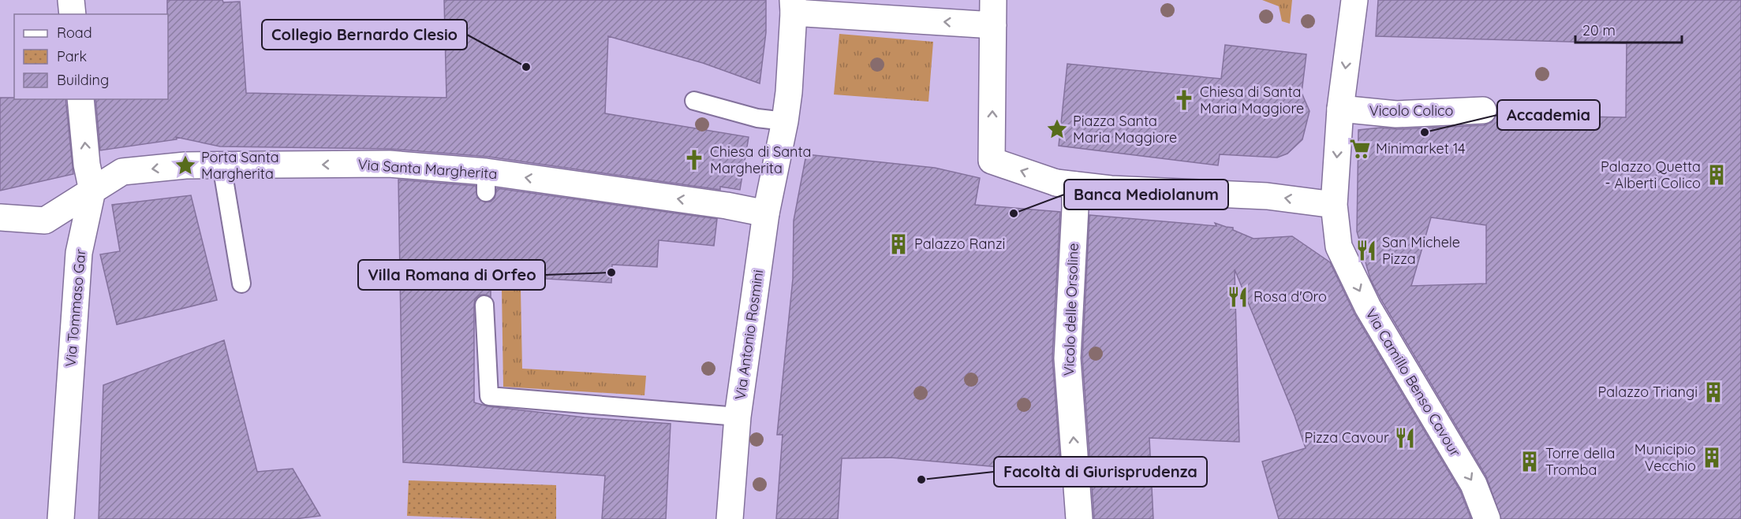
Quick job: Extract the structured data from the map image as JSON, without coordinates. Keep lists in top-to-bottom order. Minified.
{"streets":{"street":["Vicolo Colico","Via Santa Margherita","Via Tommaso Gar","Vicolo delle Orsoline","Via Antonio Rosmini","Via Camillo Benso Cavour"]},"crossings":[["Via Santa Margherita","Via Tommaso Gar"],["Via Santa Margherita","Via Antonio Rosmini"]],"one_way":["Via Santa Margherita","Vicolo delle Orsoline","Via Camillo Benso Cavour"],"places":{"other":["Collegio Bernardo Clesio","Accademia","Banca Mediolanum","Villa Romana di Orfeo","Facoltà di Giurisprudenza"],"church":["Chiesa di Santa Maria Maggiore","Chiesa di Santa Margherita"],"place":["Piazza Santa Maria Maggiore","Porta Santa Margherita"],"supermarket":["Minimarket 14"],"building":["Palazzo Quetta - Alberti Colico","Palazzo Ranzi","Palazzo Triangi","Municipio Vecchio","Torre della Tromba"],"restaurant":["San Michele Pizza","Rosa d'Oro","Pizza Cavour"]},"legend":["Road","Park","Building"],"scale_bar":"20 m"}
